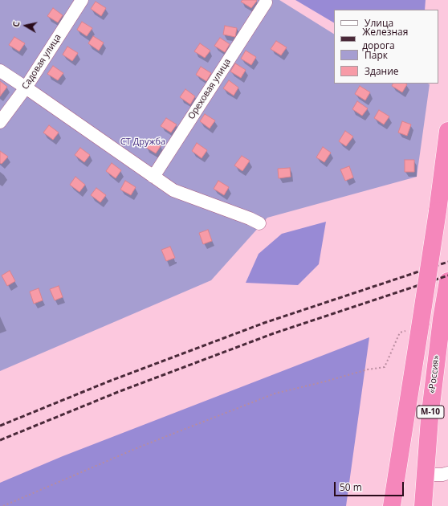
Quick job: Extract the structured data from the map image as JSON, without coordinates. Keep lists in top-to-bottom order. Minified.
{"streets":{"highway":["«Россия»","М-10"],"street":["Садовая улица","Ореховая улица"]},"parks":["СТ Дружба"],"legend":["Улица","Железная дорога","Парк","Здание"],"scale_bar":"50 m","north":"left"}
